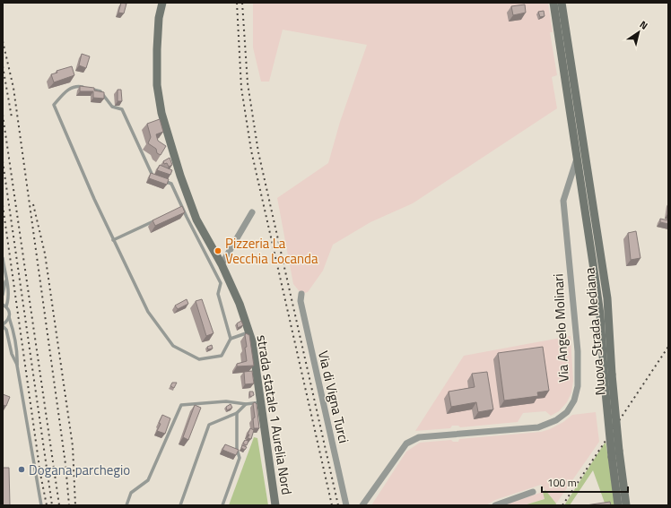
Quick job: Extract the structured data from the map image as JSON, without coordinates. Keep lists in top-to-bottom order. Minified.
{"streets":{"street":["Via Angelo Molinari","Nuova Strada Mediana","Via di Vigna Turci","strada statale 1 Aurelia Nord"]},"crossings":[["Via Angelo Molinari","Nuova Strada Mediana"]],"places":["Pizzeria La Vecchia Locanda","Dogana parchegio"],"scale_bar":"100 m","north":"top right"}
